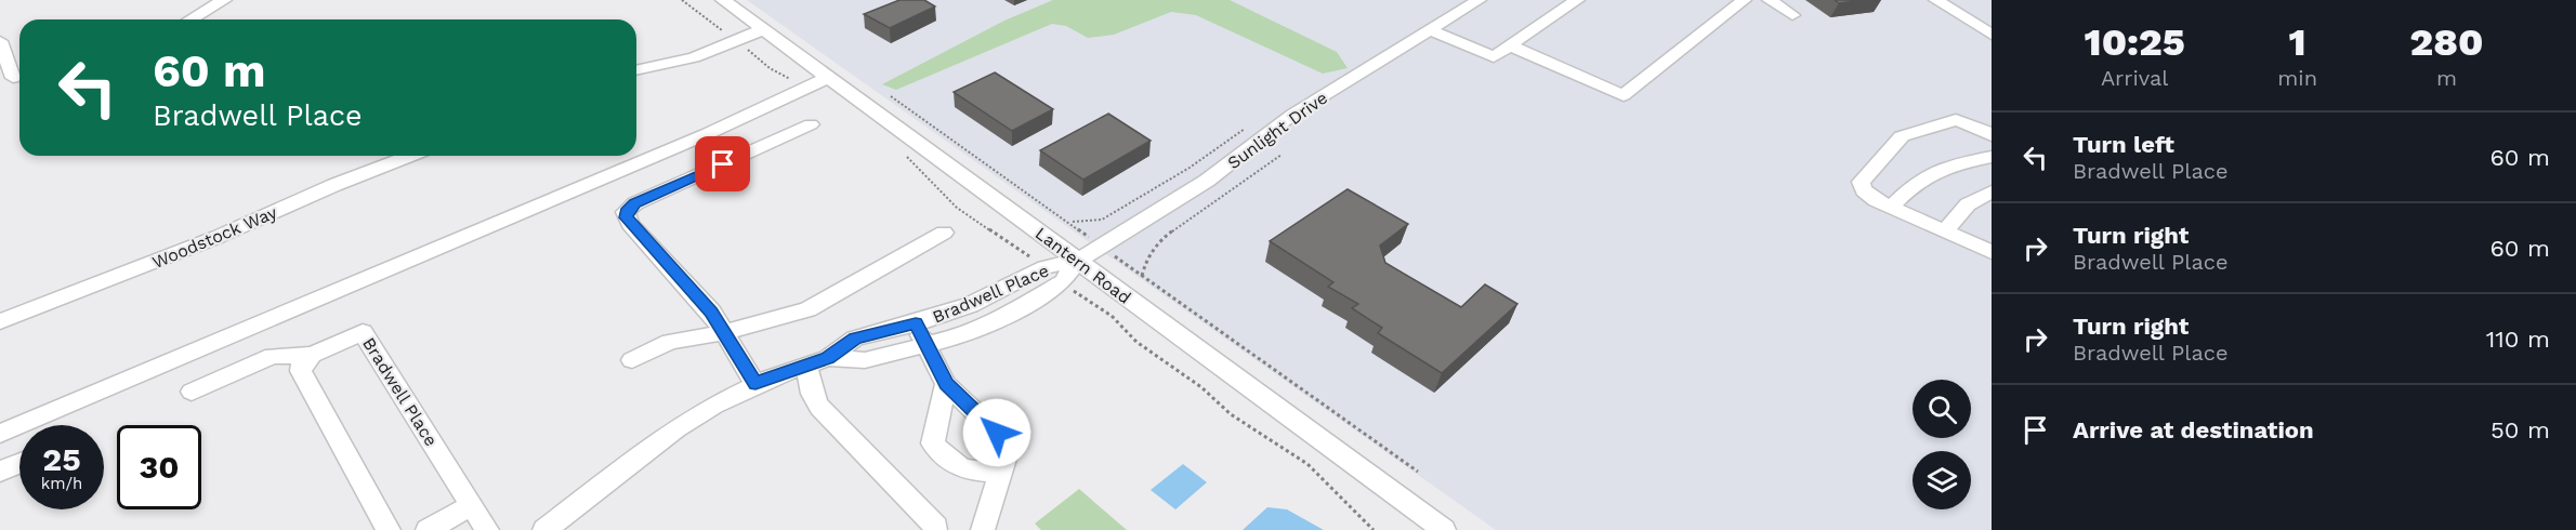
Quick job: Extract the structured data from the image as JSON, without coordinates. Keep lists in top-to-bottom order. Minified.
{"streets":{"street":["Sunlight Drive","Woodstock Way","Lantern Road","Bradwell Place"]},"crossings":[["Sunlight Drive","Lantern Road"],["Sunlight Drive","Bradwell Place"],["Lantern Road","Bradwell Place"]],"page":{"eta":["10:25","Arrival","1","min","280","m"],"turn":["60 m","Bradwell Place"],"list":[{"name":"Turn left","note":"Bradwell Place","value":"60 m"},{"name":"Turn right","note":"Bradwell Place","value":"60 m"},{"name":"Turn right","note":"Bradwell Place","value":"110 m"},{"name":"Arrive at destination","value":"50 m"}],"speed":"25 km/h","limit":"30"}}
